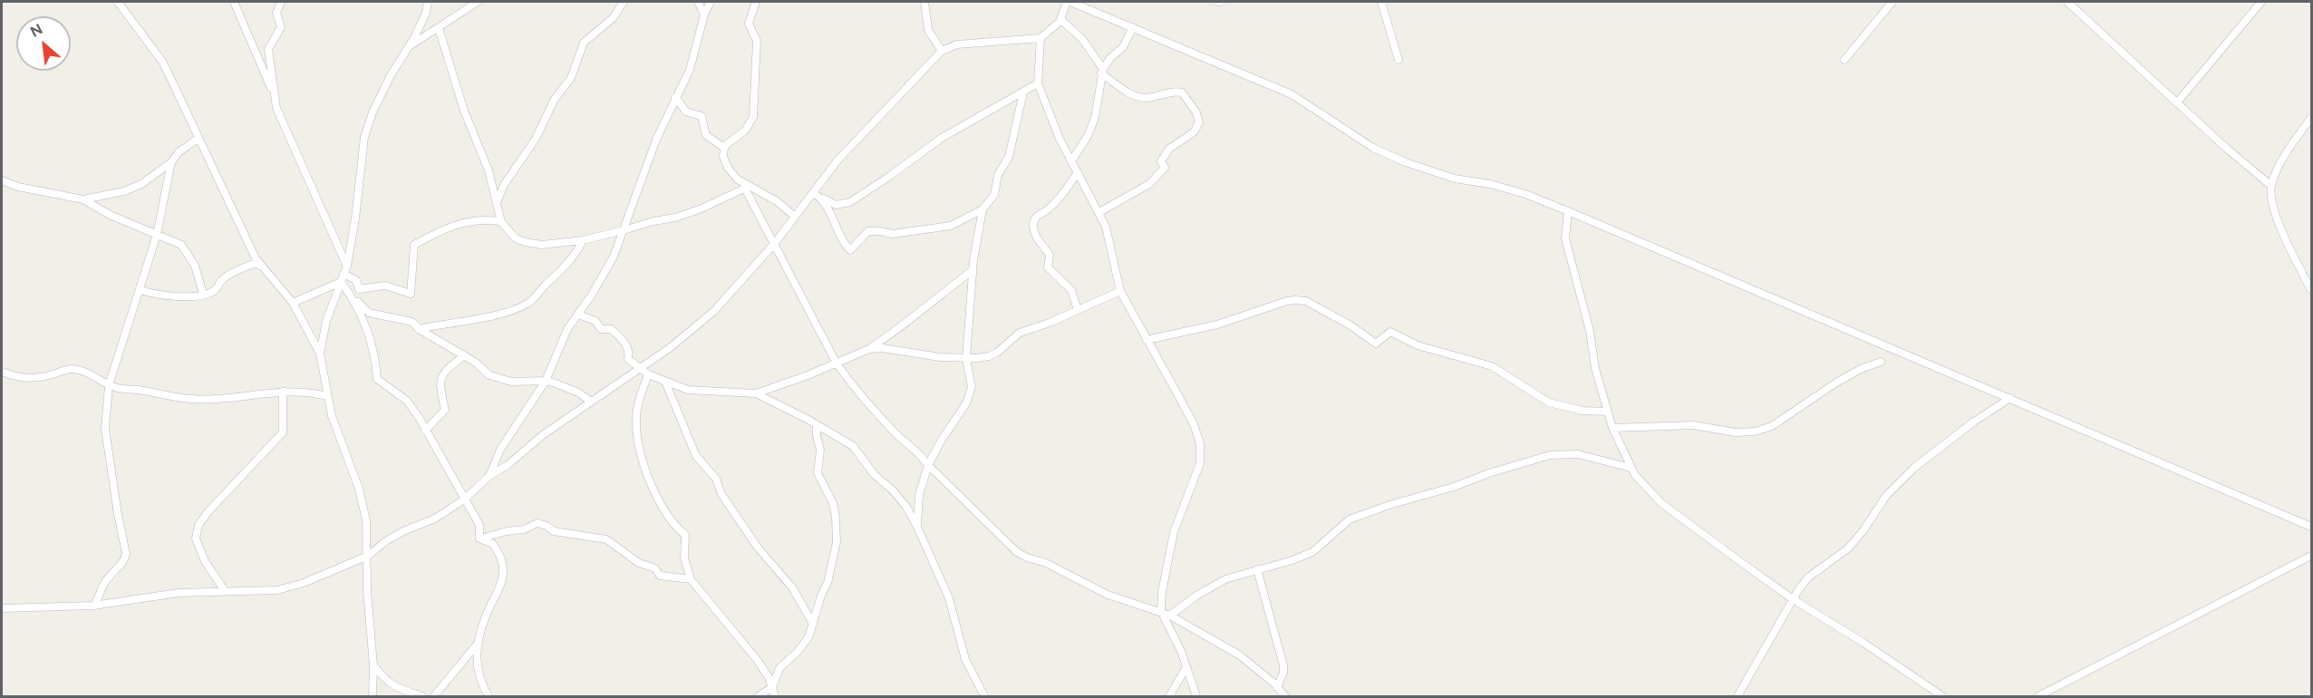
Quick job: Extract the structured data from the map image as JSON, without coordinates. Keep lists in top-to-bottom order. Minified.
{"north":"top left"}
